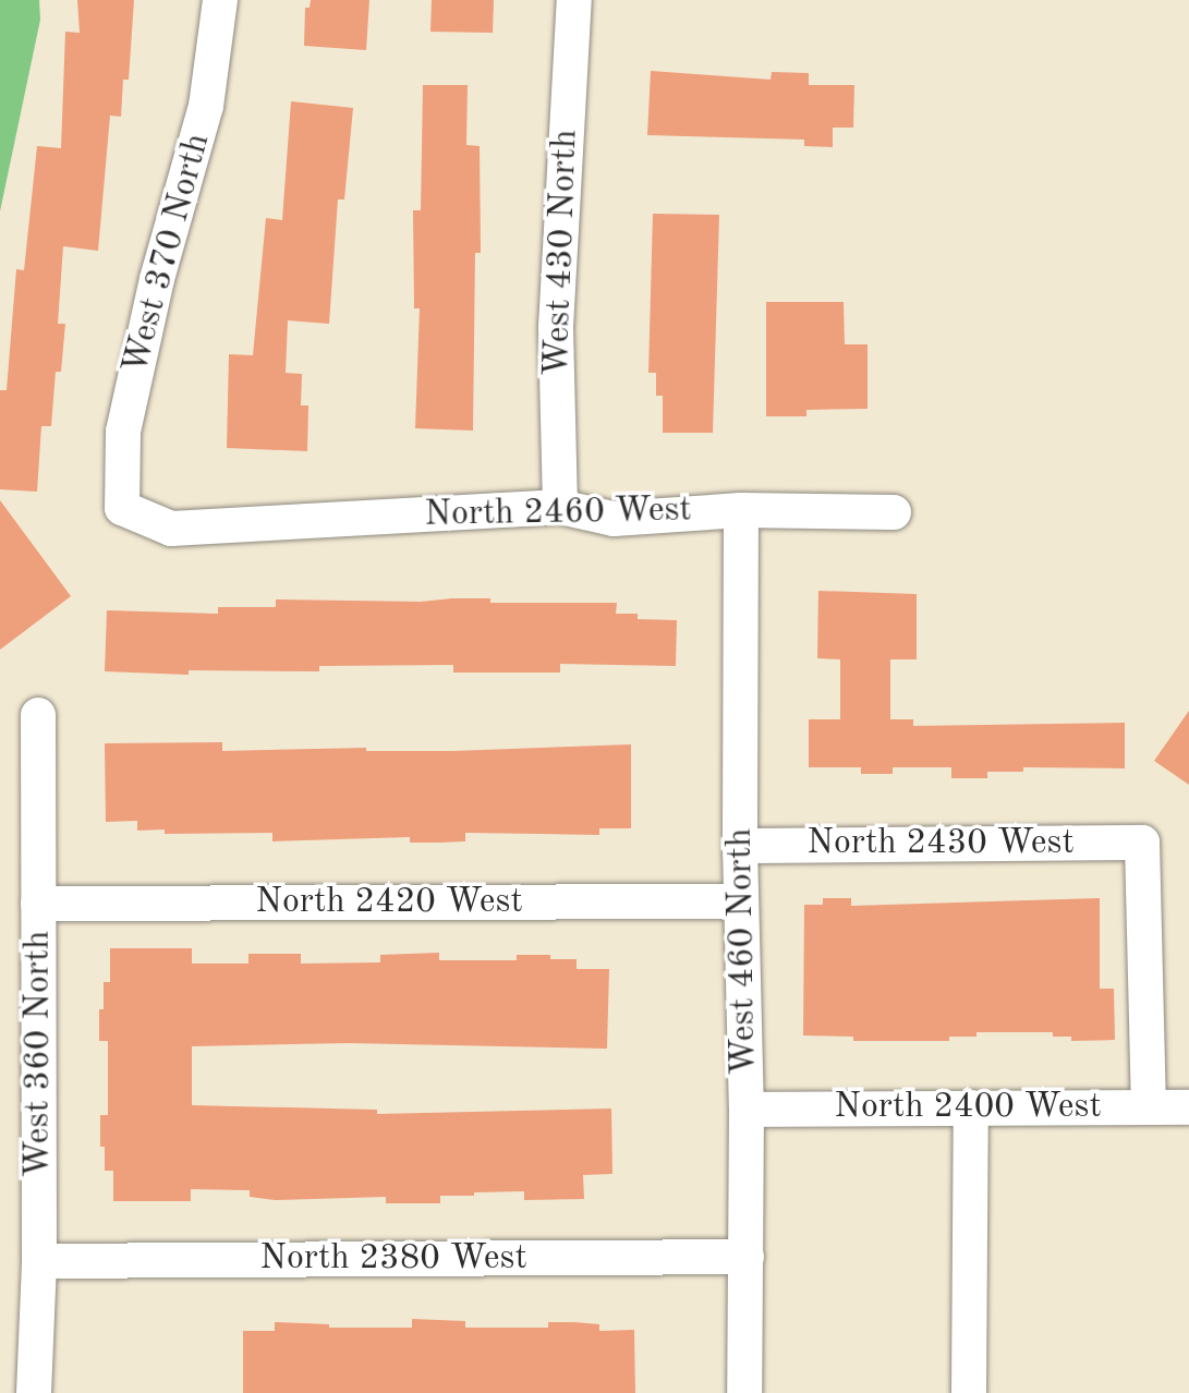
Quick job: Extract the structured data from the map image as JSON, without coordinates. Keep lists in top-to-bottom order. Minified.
{"streets":{"street":["West 430 North","West 370 North","North 2460 West","North 2430 West","North 2420 West","West 460 North","West 360 North","North 2400 West","North 2380 West"]},"crossings":[["West 430 North","North 2460 West"],["West 370 North","North 2460 West"],["North 2460 West","West 460 North"],["North 2430 West","West 460 North"],["North 2430 West","North 2400 West"],["North 2420 West","West 460 North"],["North 2420 West","West 360 North"],["West 460 North","North 2400 West"],["West 460 North","North 2380 West"],["West 360 North","North 2380 West"]]}
